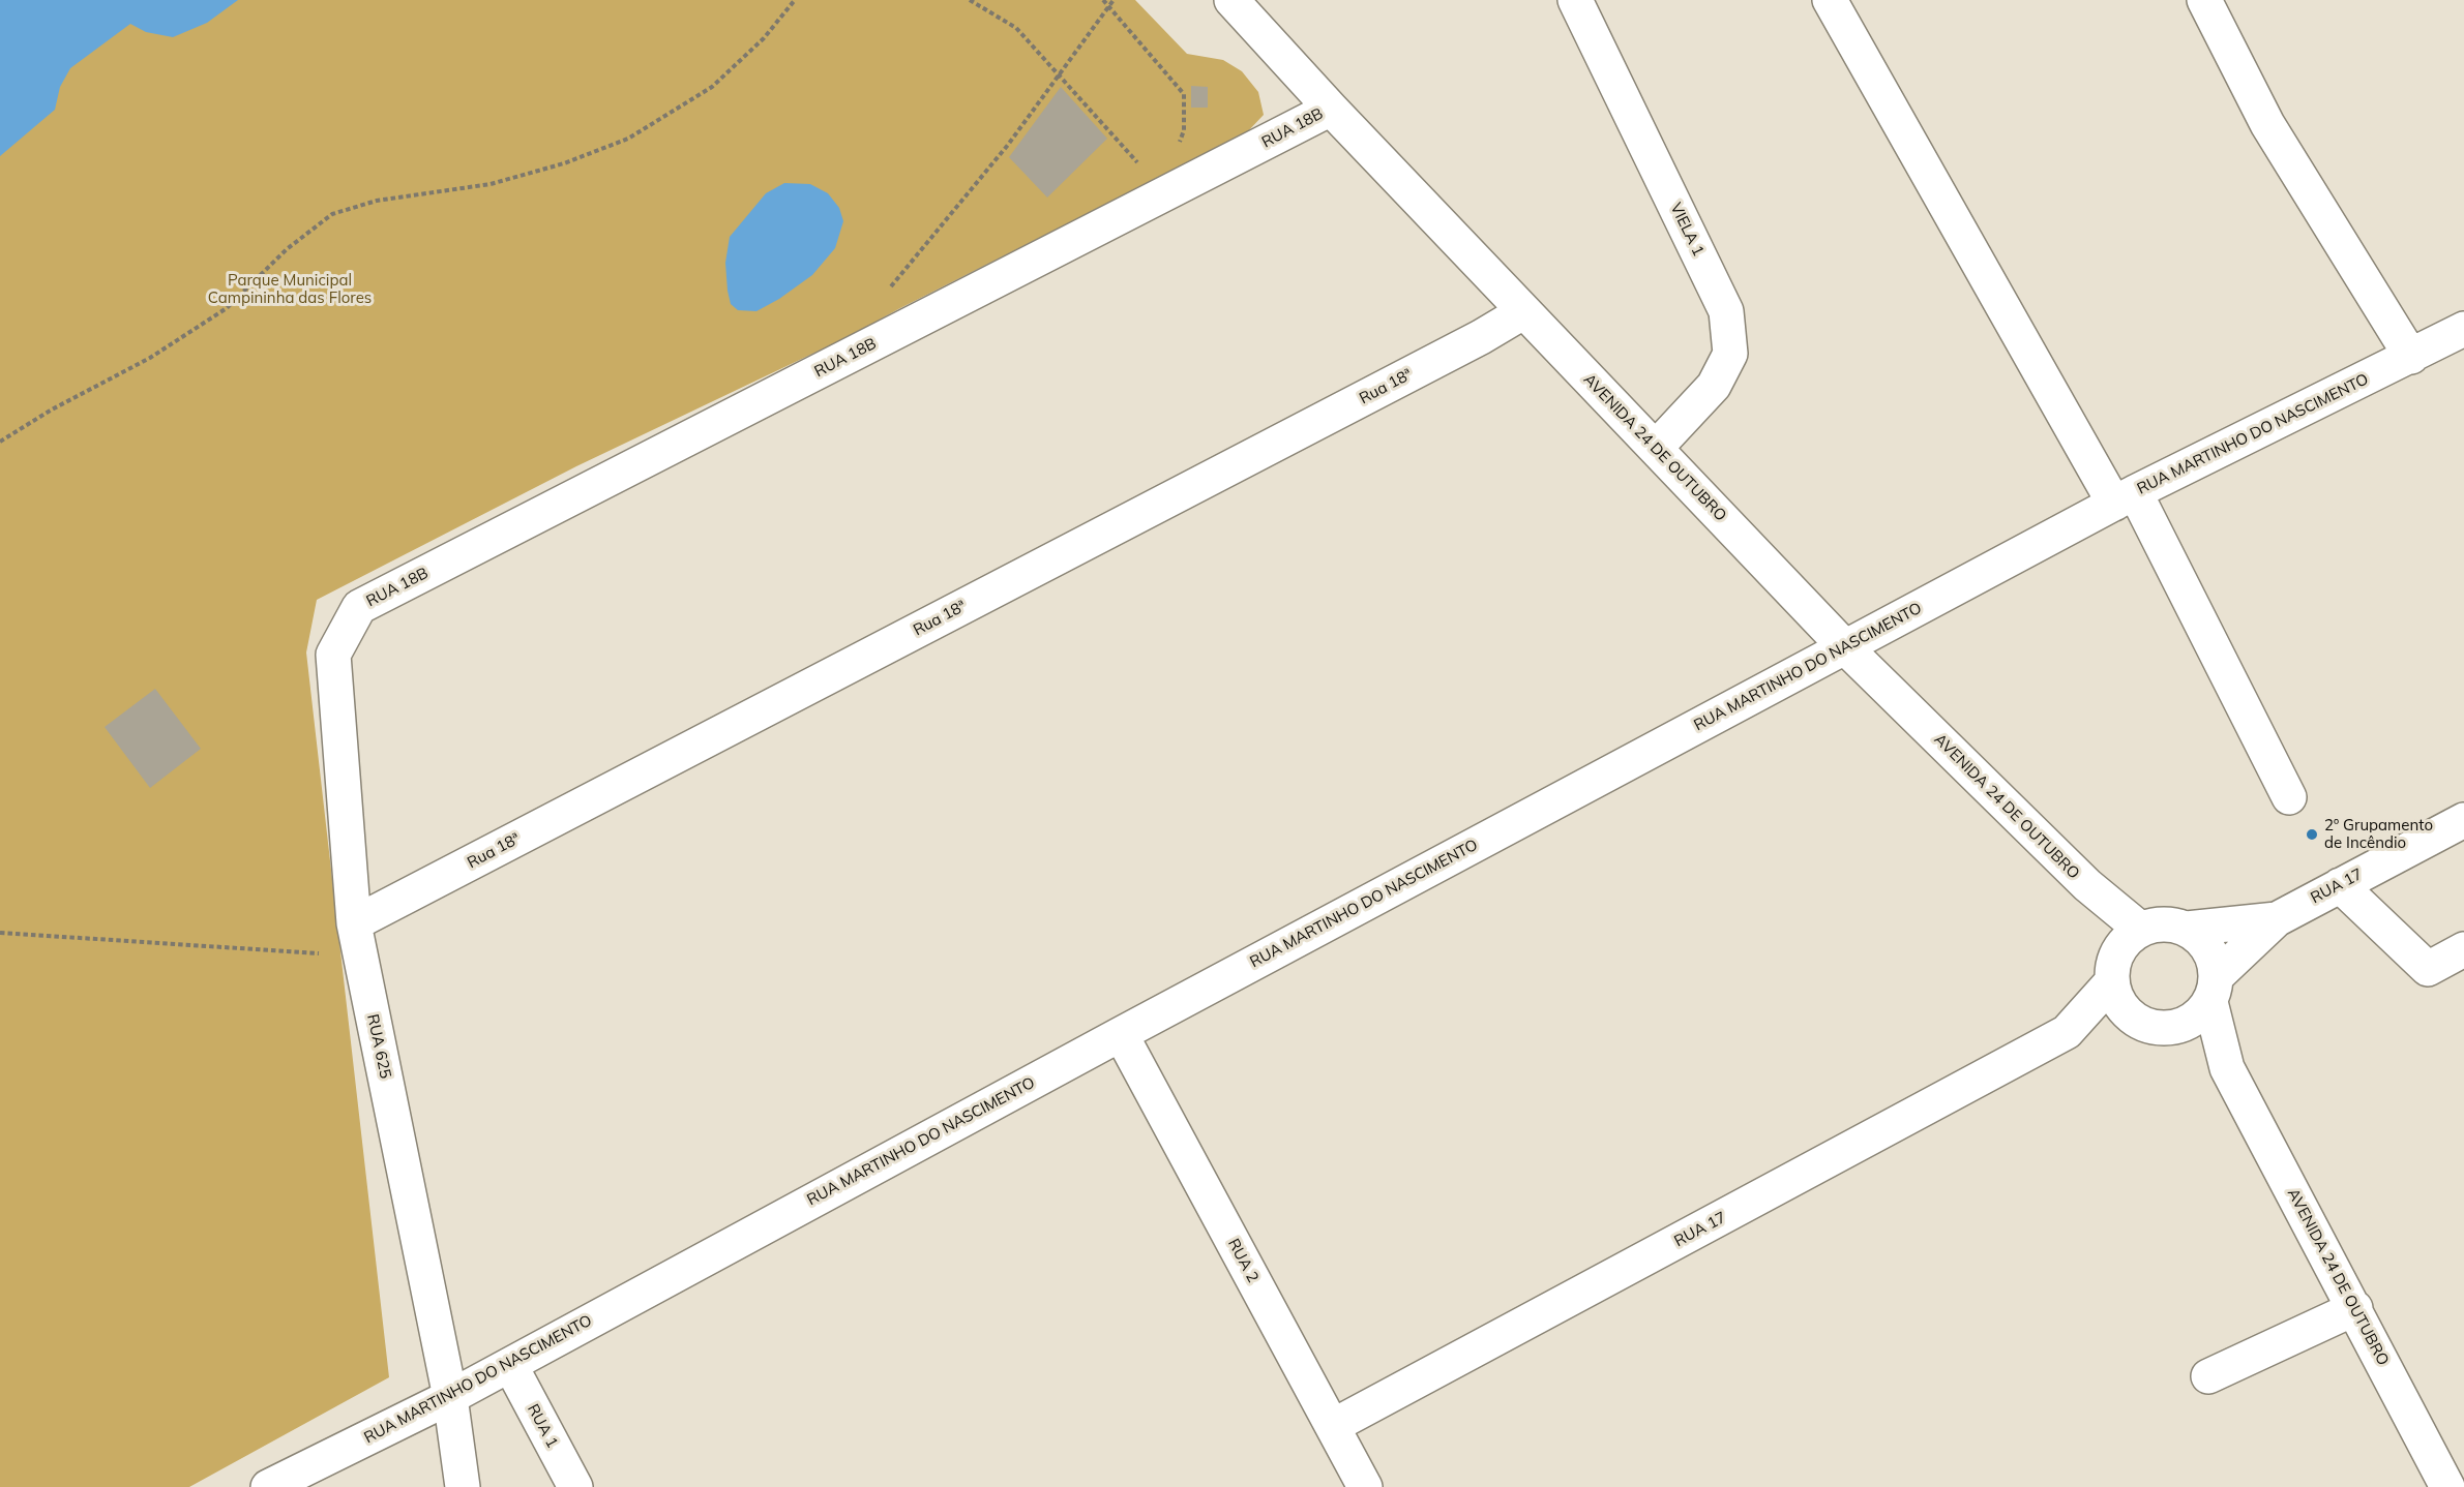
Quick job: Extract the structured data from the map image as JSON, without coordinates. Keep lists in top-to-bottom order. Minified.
{"streets":{"street":["RUA 18B","VIELA 1","Rua 18ª","RUA MARTINHO DO NASCIMENTO","AVENIDA 24 DE OUTUBRO","RUA 17","RUA 625","RUA 2","RUA 1"]},"crossings":[["RUA 18B","AVENIDA 24 DE OUTUBRO"],["RUA 18B","RUA 625"],["VIELA 1","AVENIDA 24 DE OUTUBRO"],["Rua 18ª","AVENIDA 24 DE OUTUBRO"],["Rua 18ª","RUA 625"],["RUA MARTINHO DO NASCIMENTO","AVENIDA 24 DE OUTUBRO"],["RUA MARTINHO DO NASCIMENTO","RUA 625"],["RUA MARTINHO DO NASCIMENTO","RUA 2"],["RUA MARTINHO DO NASCIMENTO","RUA 1"],["AVENIDA 24 DE OUTUBRO","RUA 17"],["RUA 17","RUA 2"]],"parks":["Parque Municipal Campininha das Flores"],"places":["2º Grupamento de Incêndio"]}
